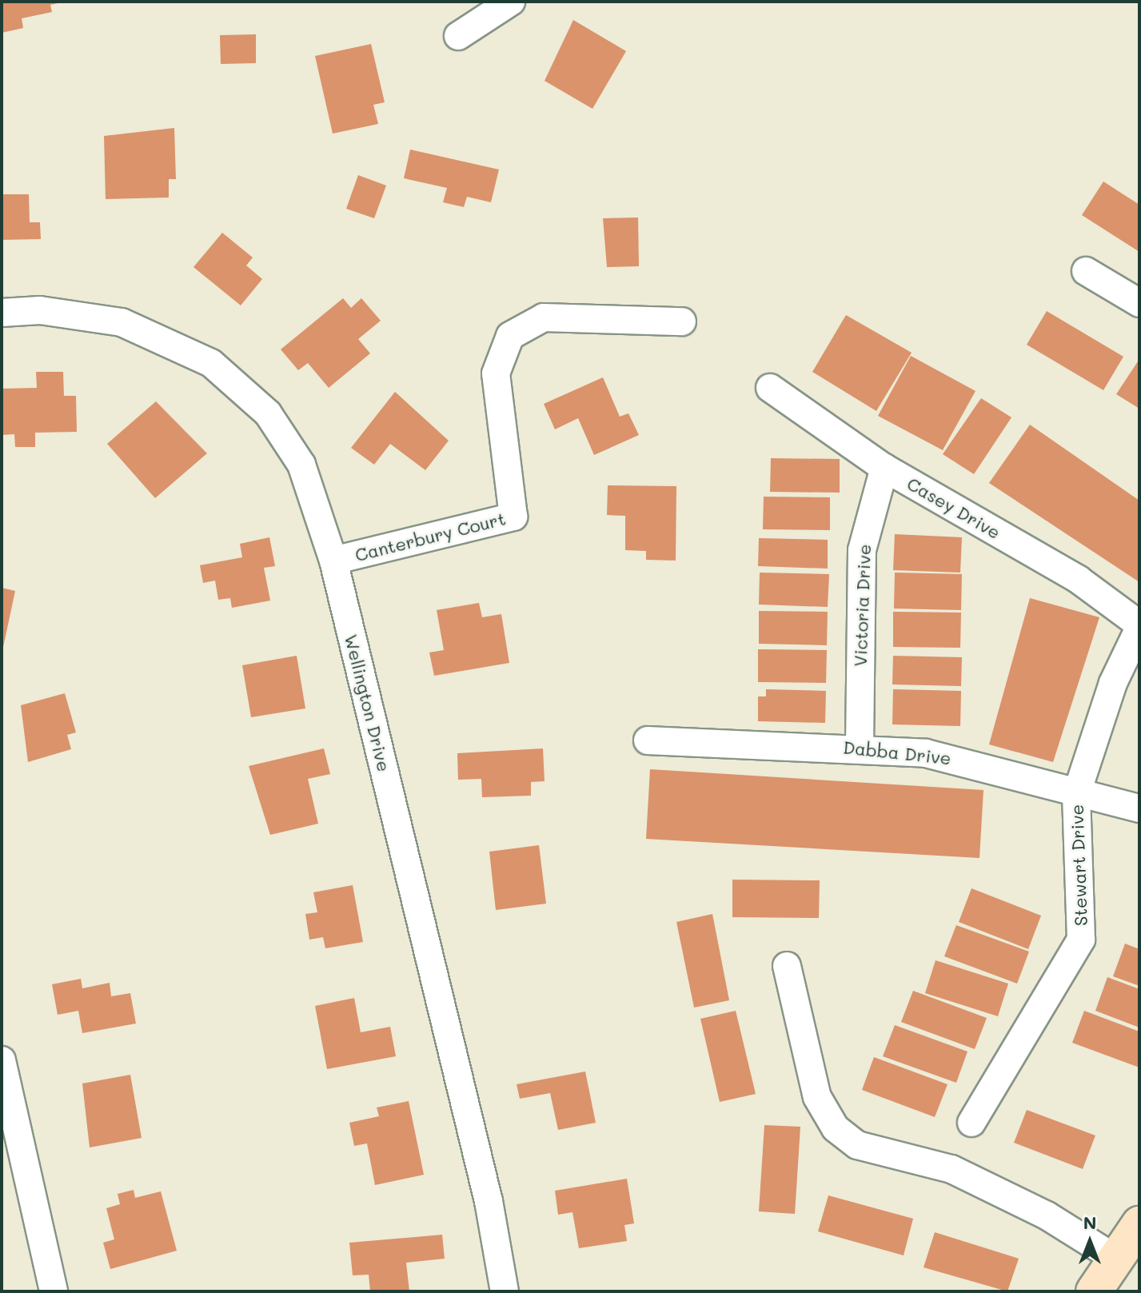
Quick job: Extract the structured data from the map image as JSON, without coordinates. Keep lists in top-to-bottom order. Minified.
{"streets":{"street":["Casey Drive","Canterbury Court","Victoria Drive","Wellington Drive","Dabba Drive","Stewart Drive"]},"crossings":[["Casey Drive","Victoria Drive"],["Casey Drive","Stewart Drive"],["Canterbury Court","Wellington Drive"],["Victoria Drive","Dabba Drive"],["Dabba Drive","Stewart Drive"]],"north":"top"}
